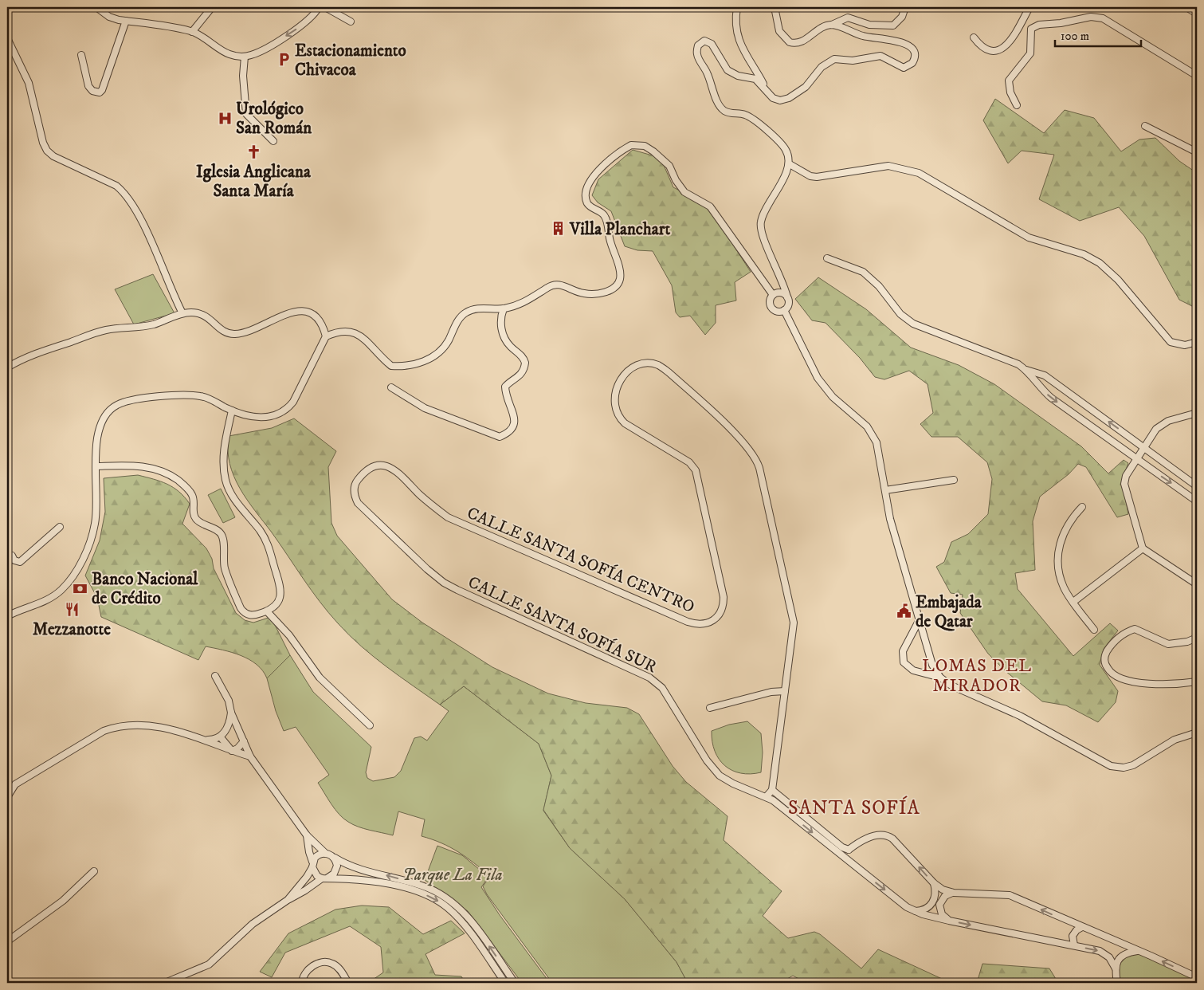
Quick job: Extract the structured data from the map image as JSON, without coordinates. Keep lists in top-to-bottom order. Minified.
{"streets":{"street":["CALLE SANTA SOFÍA CENTRO","CALLE SANTA SOFÍA SUR"]},"crossings":[["CALLE SANTA SOFÍA CENTRO","CALLE SANTA SOFÍA SUR"]],"districts":["LOMAS DEL MIRADOR","SANTA SOFÍA"],"parks":["Parque La Fila"],"places":{"parking":["Estacionamiento Chivacoa"],"hospital":["Urológico San Román"],"church":["Iglesia Anglicana Santa María"],"building":["Villa Planchart"],"bank":["Banco Nacional de Crédito"],"restaurant":["Mezzanotte"],"public building":["Embajada de Qatar"]},"scale_bar":"100 m"}
